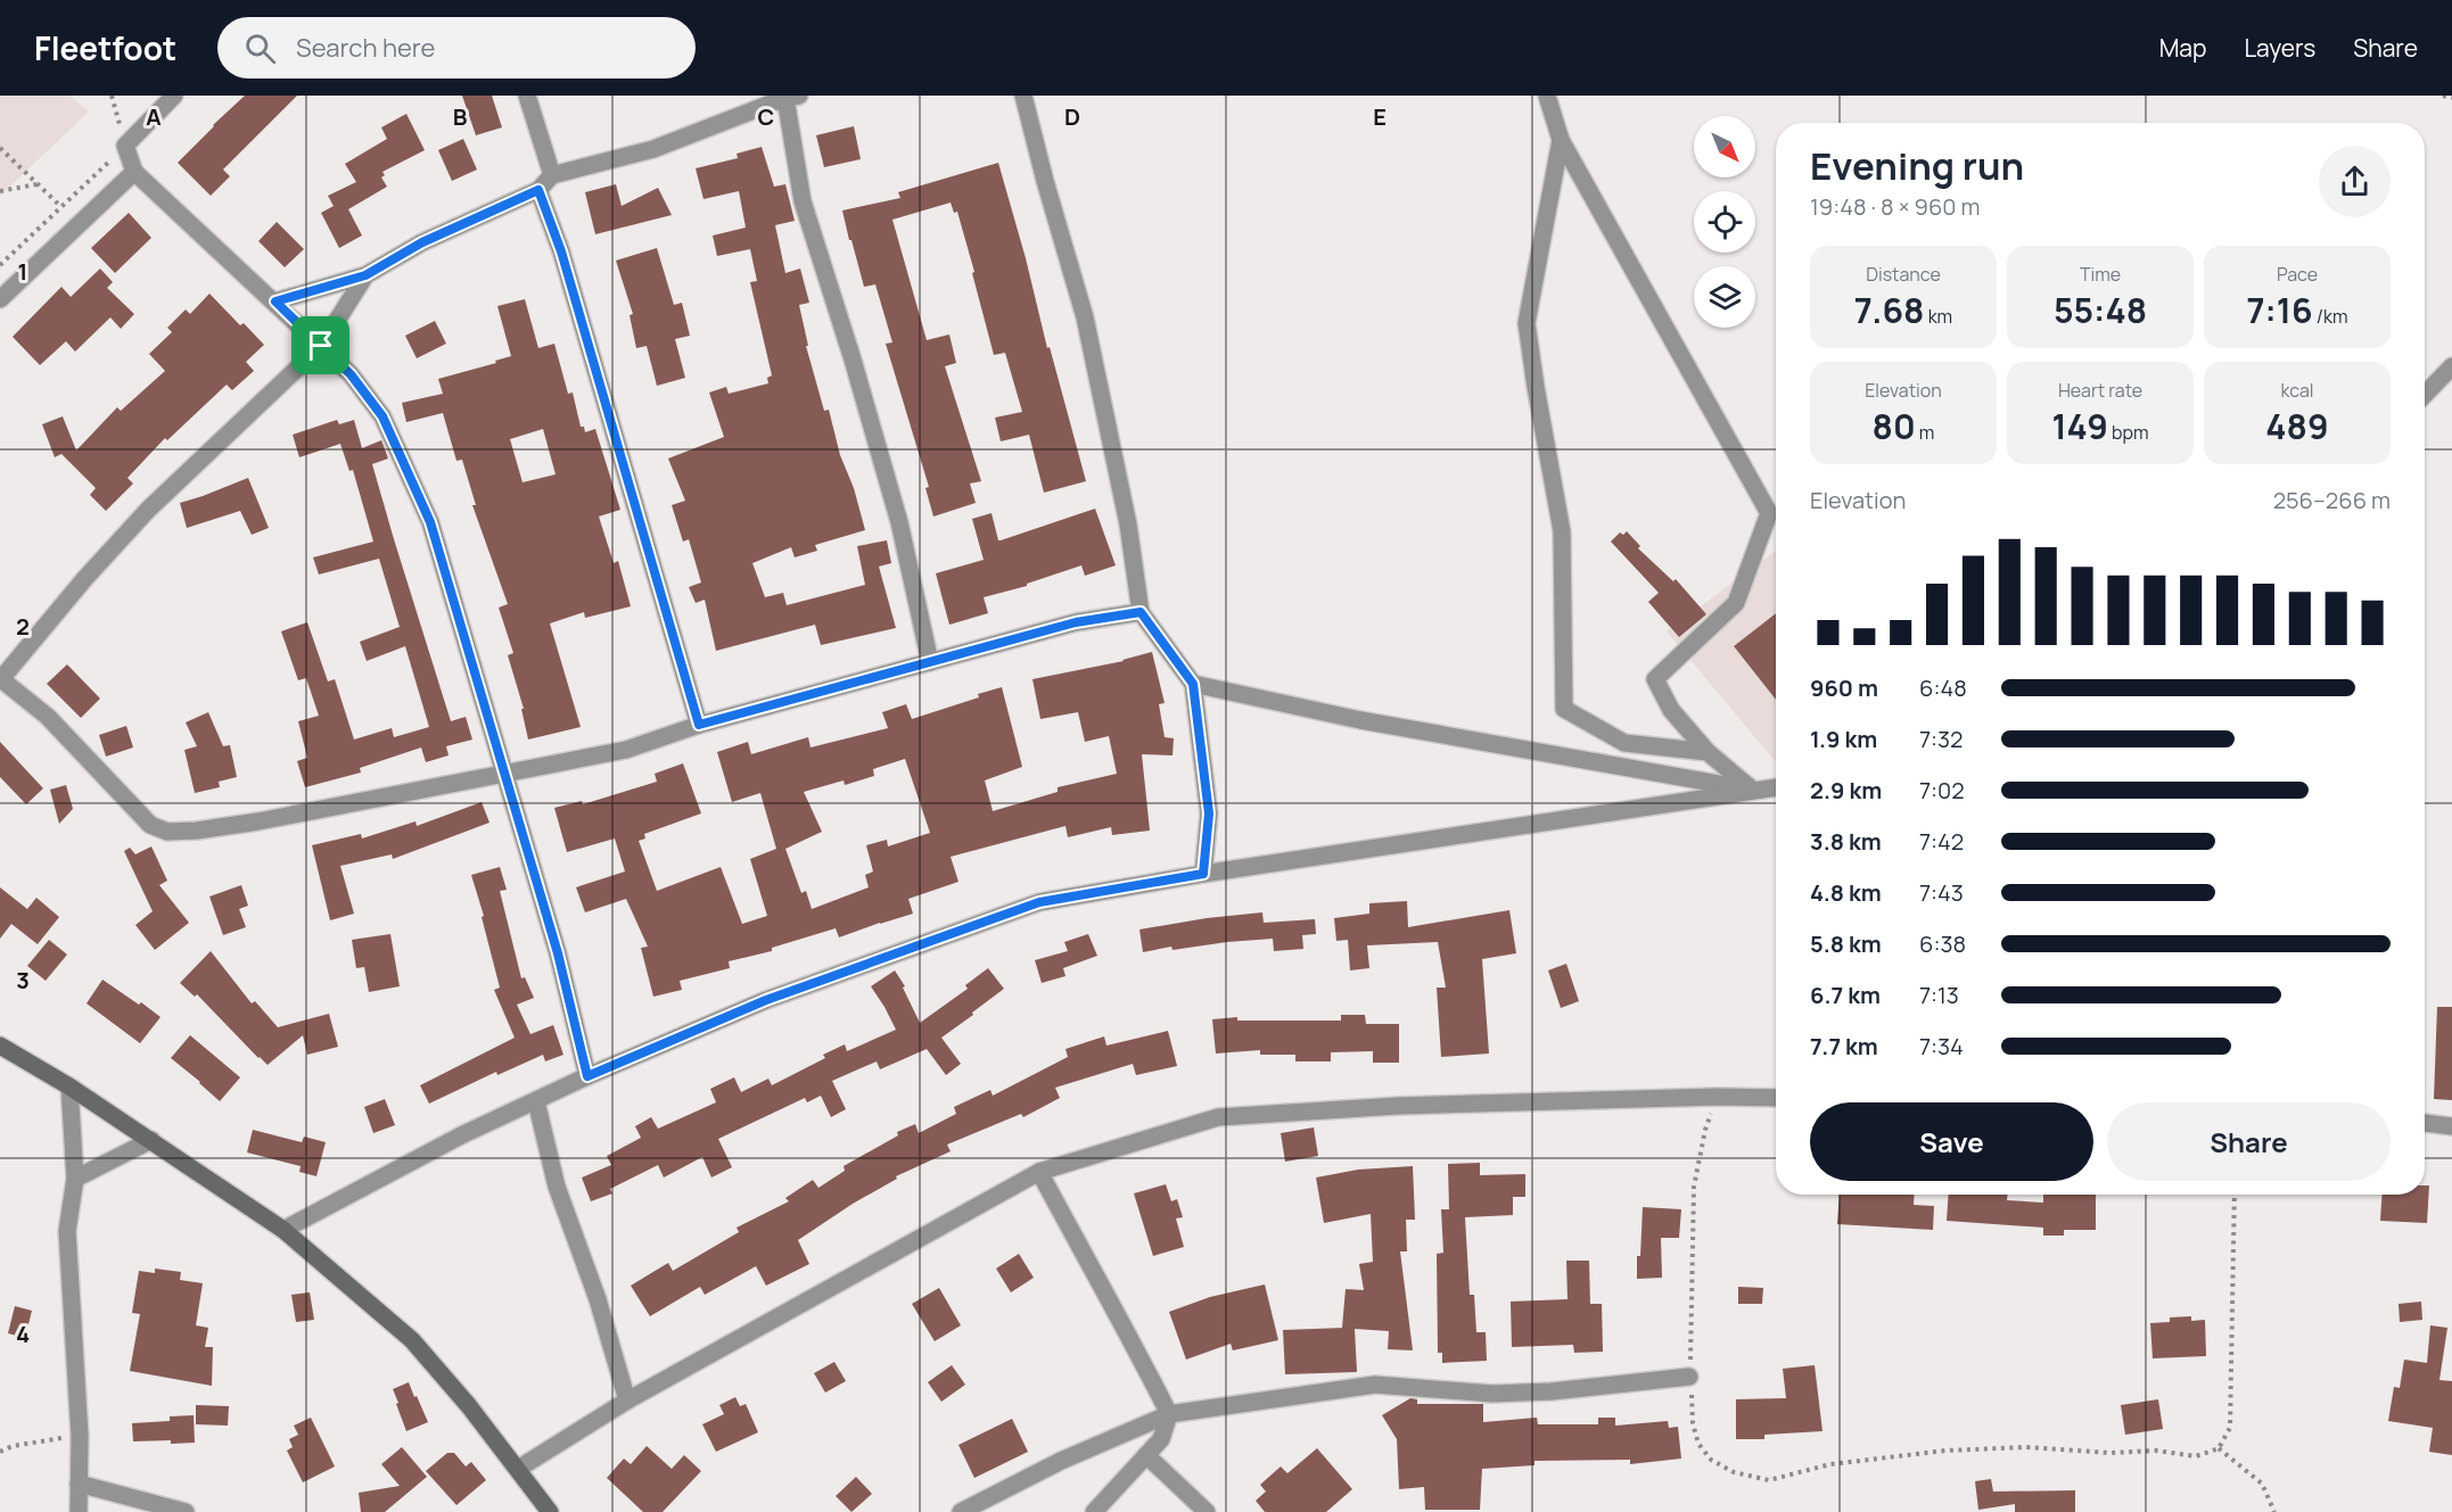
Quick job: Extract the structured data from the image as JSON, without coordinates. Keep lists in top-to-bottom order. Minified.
{"north":"bottom right","page":{"header":"Fleetfoot","search":"Search here","nav":["Map","Layers","Share"],"heading":["Evening run","19:48 · 8 × 960 m"],"stats":[["Distance","7.68 km"],["Time","55:48"],["Pace","7:16 /km"],["Elevation","80 m"],["Heart rate","149 bpm"],["kcal","489"]],"chart":["Elevation","256–266 m"],"list":[{"name":"960 m","note":"6:48"},{"name":"1.9 km","note":"7:32"},{"name":"2.9 km","note":"7:02"},{"name":"3.8 km","note":"7:42"},{"name":"4.8 km","note":"7:43"},{"name":"5.8 km","note":"6:38"},{"name":"6.7 km","note":"7:13"},{"name":"7.7 km","note":"7:34"}],"buttons":["Save","Share"]},"grid":{"columns":["A","B","C","D","E"],"rows":["1","2","3","4"]}}
